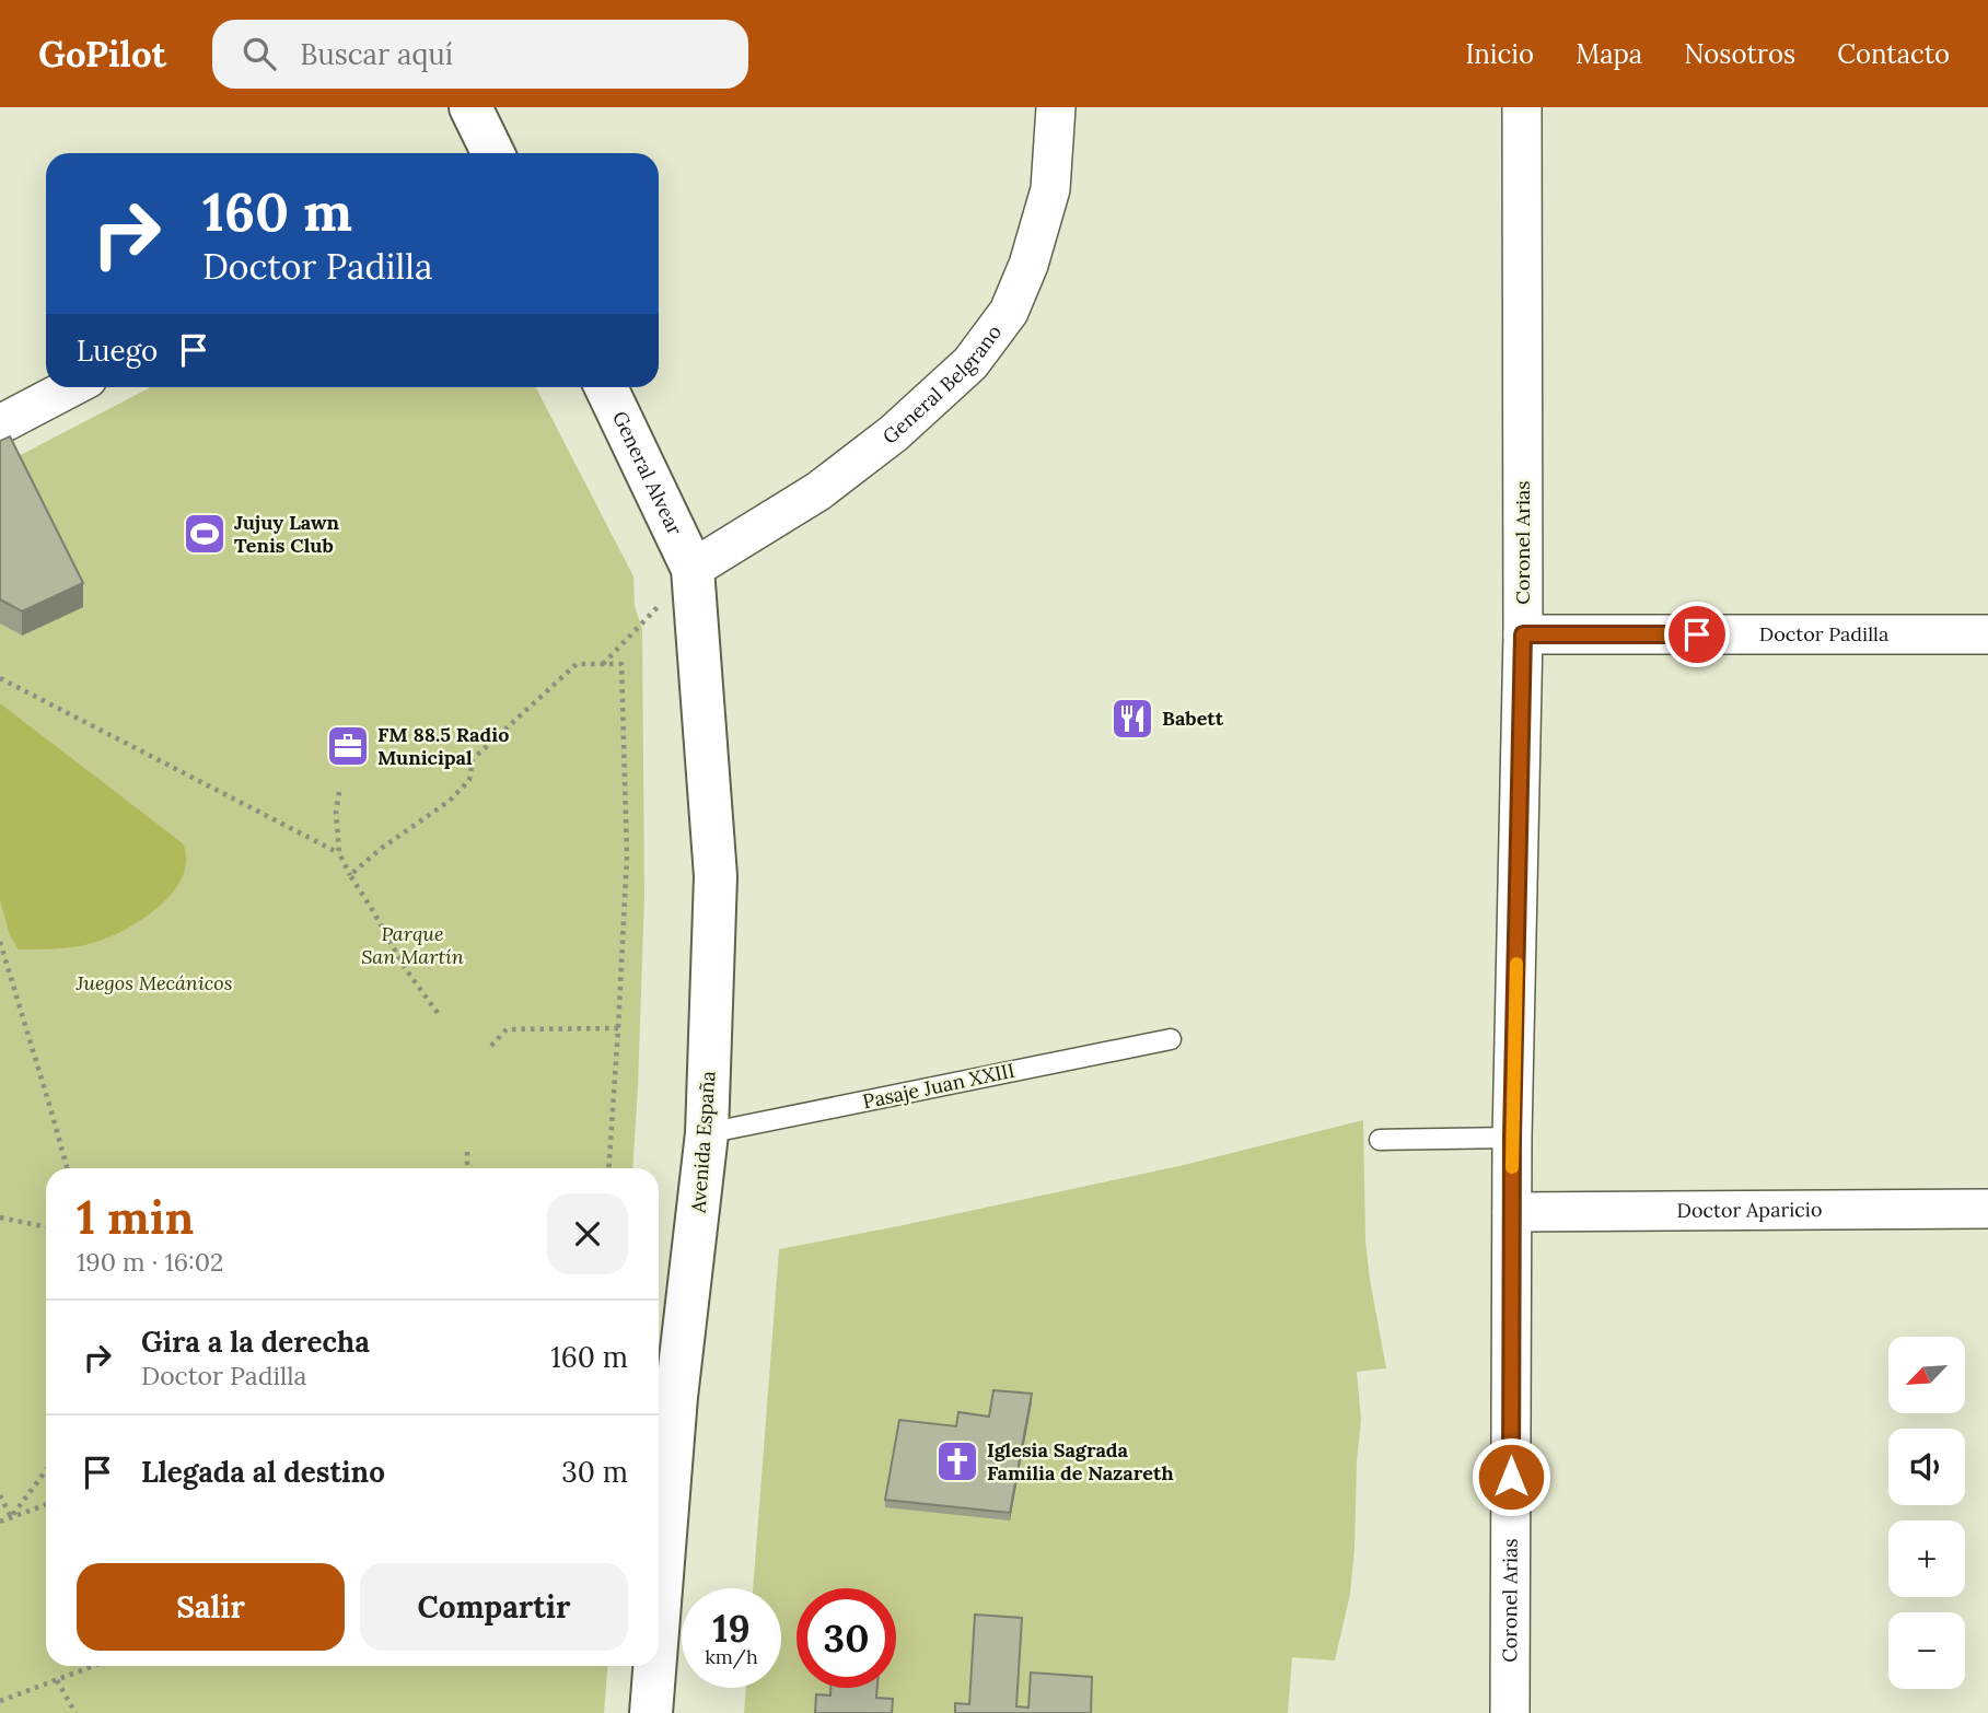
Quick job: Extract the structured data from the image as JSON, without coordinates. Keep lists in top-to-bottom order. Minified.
{"streets":{"street":["General Belgrano","General Alvear","Coronel Arias","Doctor Padilla","Avenida España","Doctor Aparicio"],"lane":["Pasaje Juan XXIII"]},"crossings":[["General Belgrano","General Alvear"],["General Belgrano","Avenida España"],["General Alvear","Avenida España"],["Coronel Arias","Doctor Padilla"],["Coronel Arias","Doctor Aparicio"],["Pasaje Juan XXIII","Avenida España"]],"parks":["Parque San Martín","Juegos Mecánicos"],"places":{"sports":["Jujuy Lawn Tenis Club"],"restaurant":["Babett"],"office":["FM 88.5 Radio Municipal"],"church":["Iglesia Sagrada Familia de Nazareth"]},"north":"bottom left","page":{"header":"GoPilot","search":"Buscar aquí","nav":["Inicio","Mapa","Nosotros","Contacto"],"turn":["160 m","Doctor Padilla"],"then":"Luego","heading":["1 min","190 m · 16:02"],"list":[{"name":"Gira a la derecha","note":"Doctor Padilla","value":"160 m"},{"name":"Llegada al destino","value":"30 m"}],"map_buttons":["+","−"],"buttons":["Salir","Compartir"],"speed":"19 km/h","limit":"30"}}
